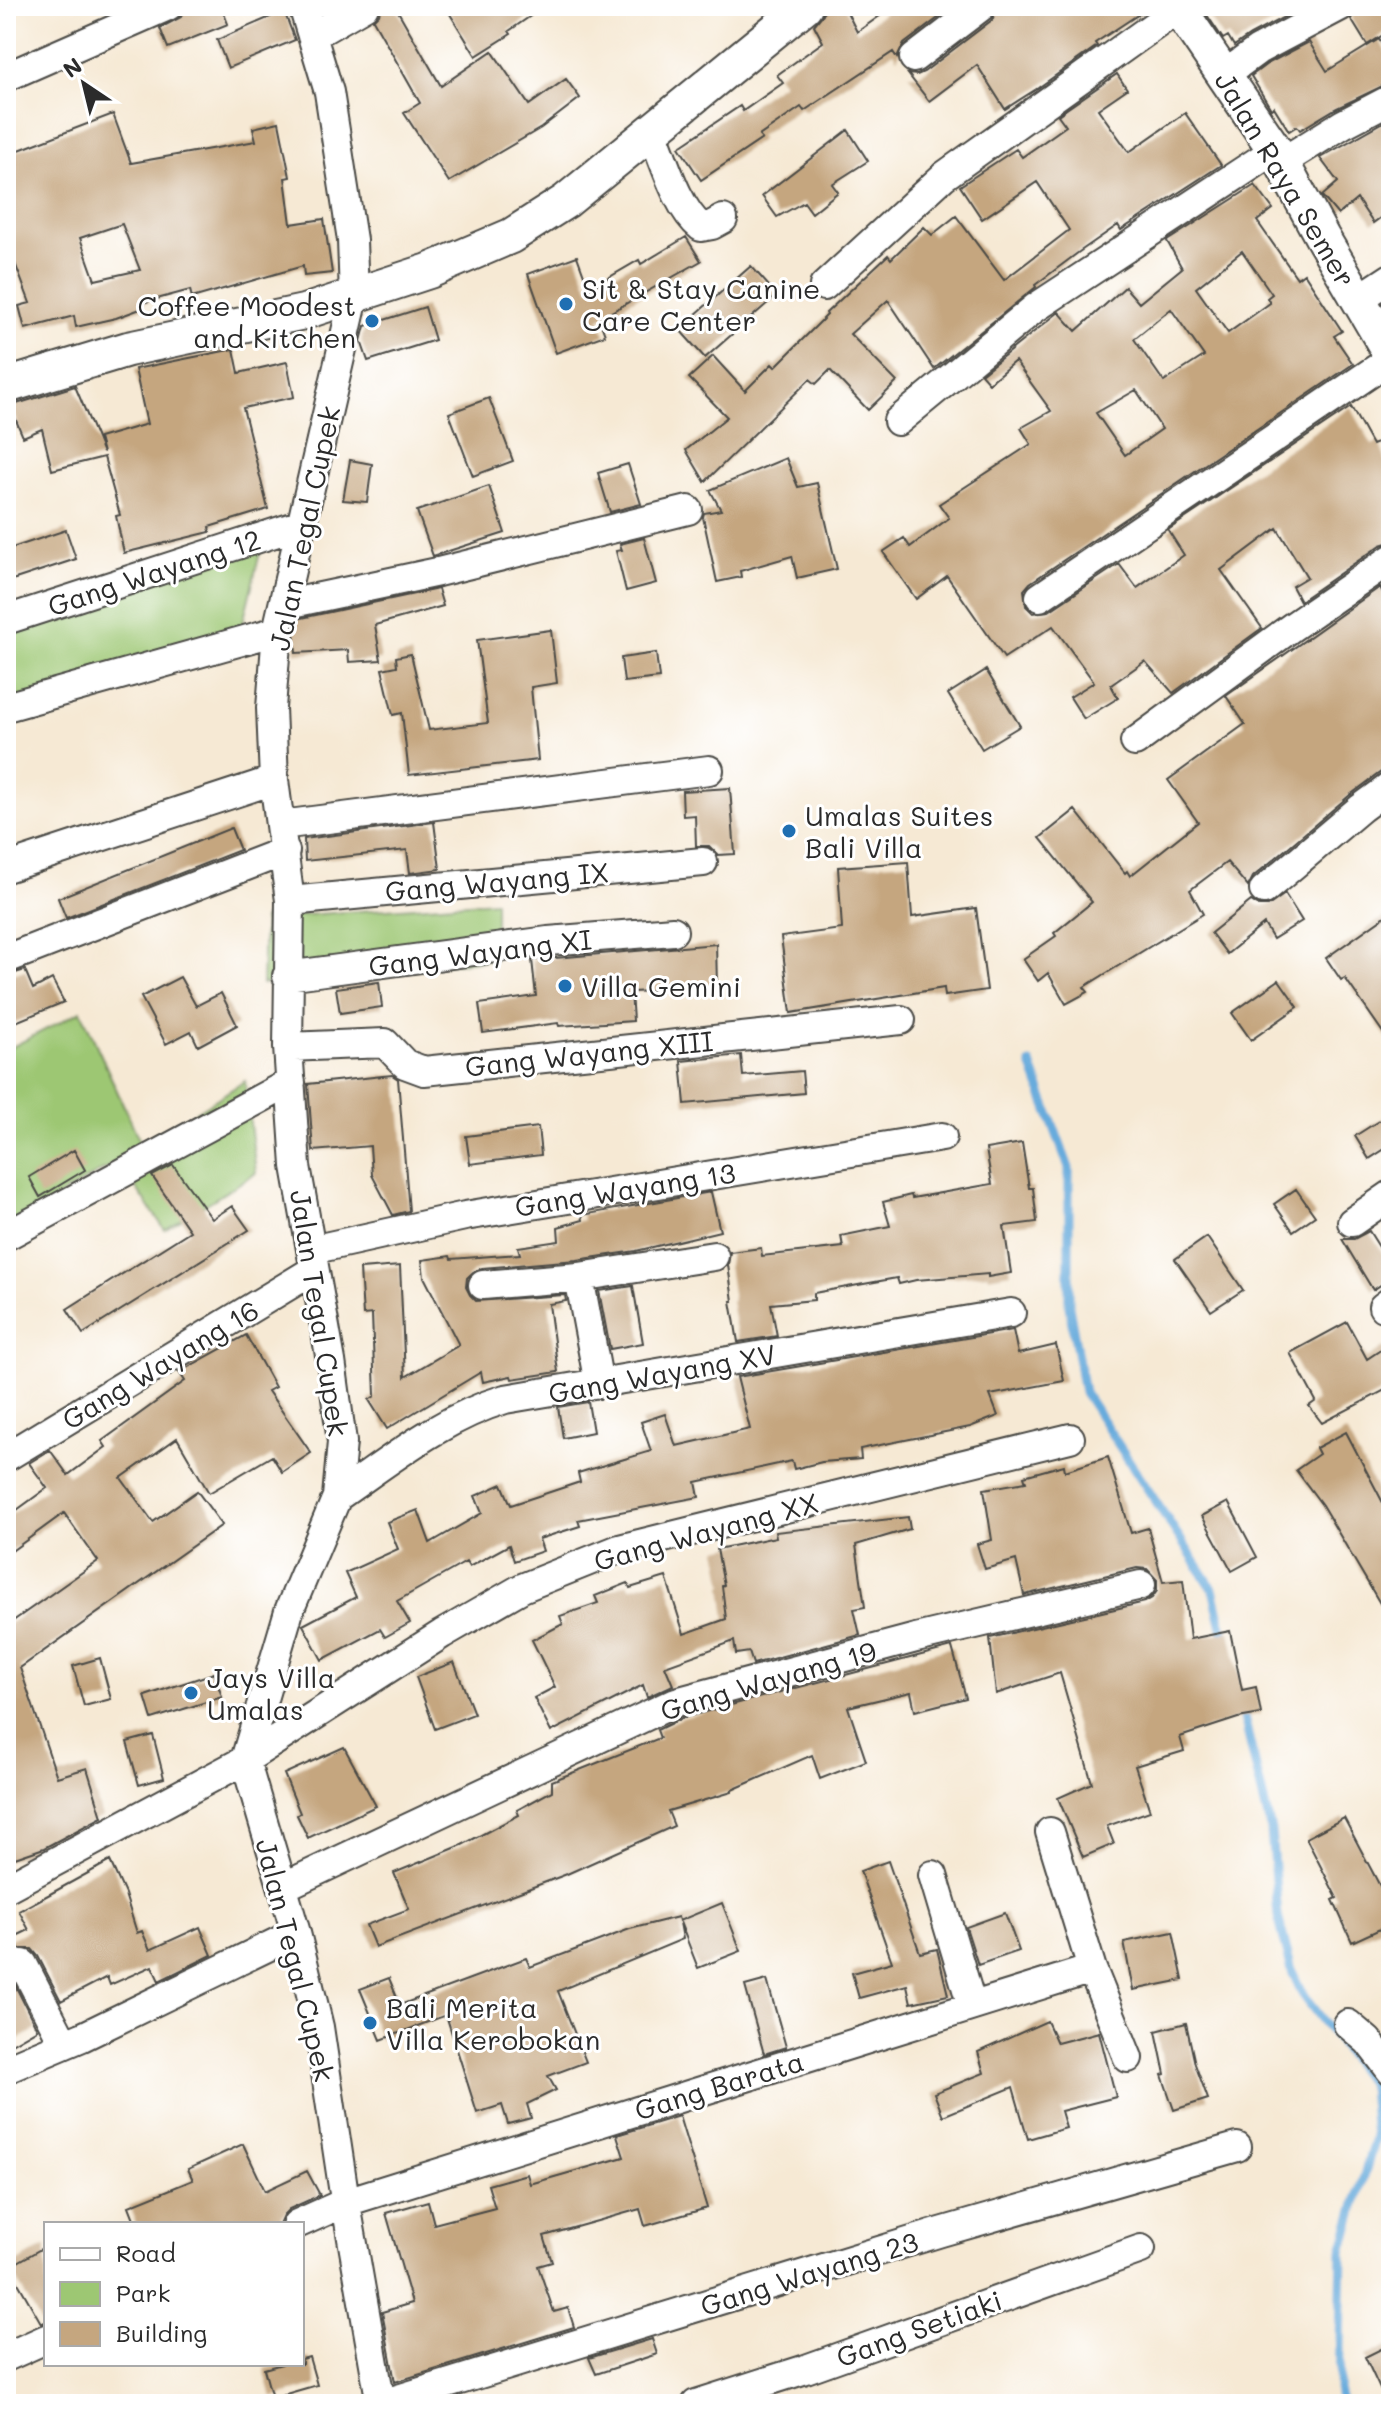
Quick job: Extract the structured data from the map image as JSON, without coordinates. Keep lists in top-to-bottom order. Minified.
{"streets":{"street":["Jalan Raya Semer","Jalan Tegal Cupek","Gang Wayang 12","Gang Wayang IX","Gang Wayang XI","Gang Wayang XIII","Gang Wayang 13","Gang Wayang 16","Gang Wayang XV","Gang Wayang XX","Gang Wayang 19","Gang Barata","Gang Wayang 23","Gang Setiaki"]},"crossings":[["Jalan Tegal Cupek","Gang Wayang 12"],["Jalan Tegal Cupek","Gang Wayang IX"],["Jalan Tegal Cupek","Gang Wayang XI"],["Jalan Tegal Cupek","Gang Wayang XIII"],["Jalan Tegal Cupek","Gang Wayang 13"],["Jalan Tegal Cupek","Gang Wayang 16"],["Jalan Tegal Cupek","Gang Wayang XV"],["Jalan Tegal Cupek","Gang Wayang XX"],["Jalan Tegal Cupek","Gang Wayang 19"],["Jalan Tegal Cupek","Gang Barata"],["Jalan Tegal Cupek","Gang Wayang 23"],["Gang Wayang 13","Gang Wayang 16"]],"places":["Sit & Stay Canine Care Center","Coffee Moodest and Kitchen","Umalas Suites Bali Villa","Villa Gemini","Jays Villa Umalas","Bali Merita Villa Kerobokan"],"legend":["Road","Park","Building"],"north":"top left"}
